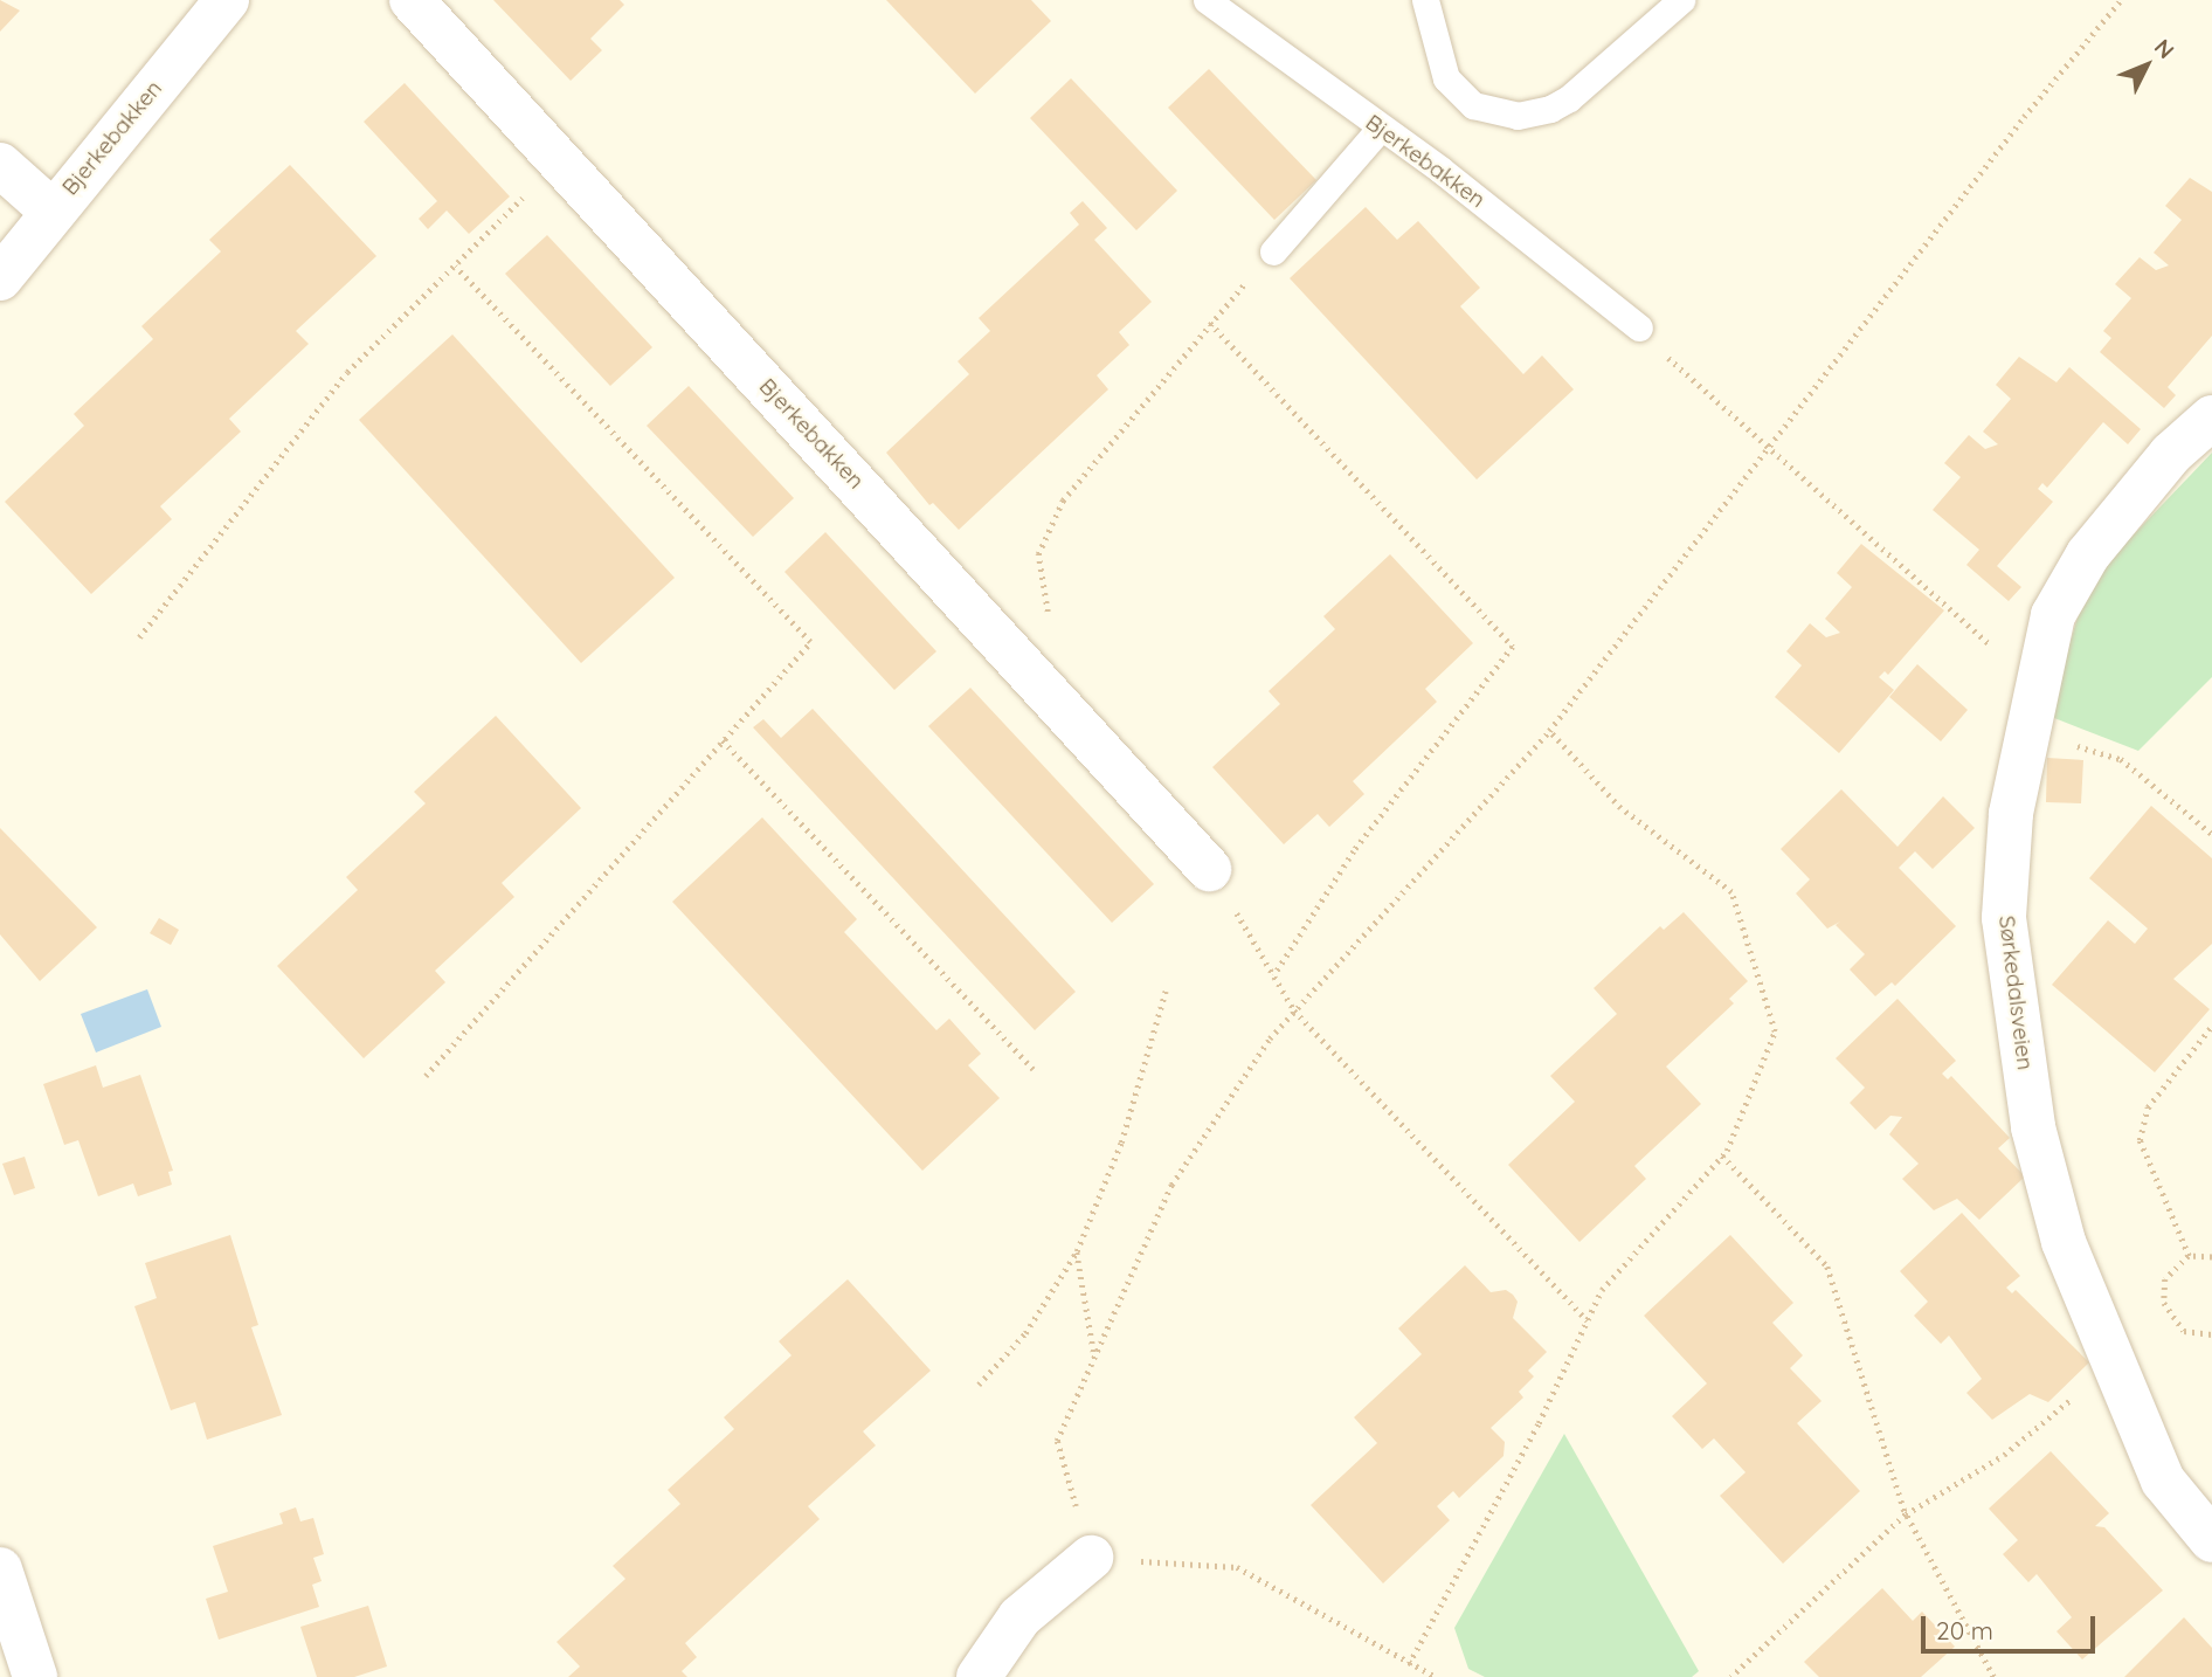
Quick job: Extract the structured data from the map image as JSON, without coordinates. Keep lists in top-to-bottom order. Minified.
{"streets":{"street":["Bjerkebakken","Sørkedalsveien"]},"scale_bar":"20 m","north":"top right"}
